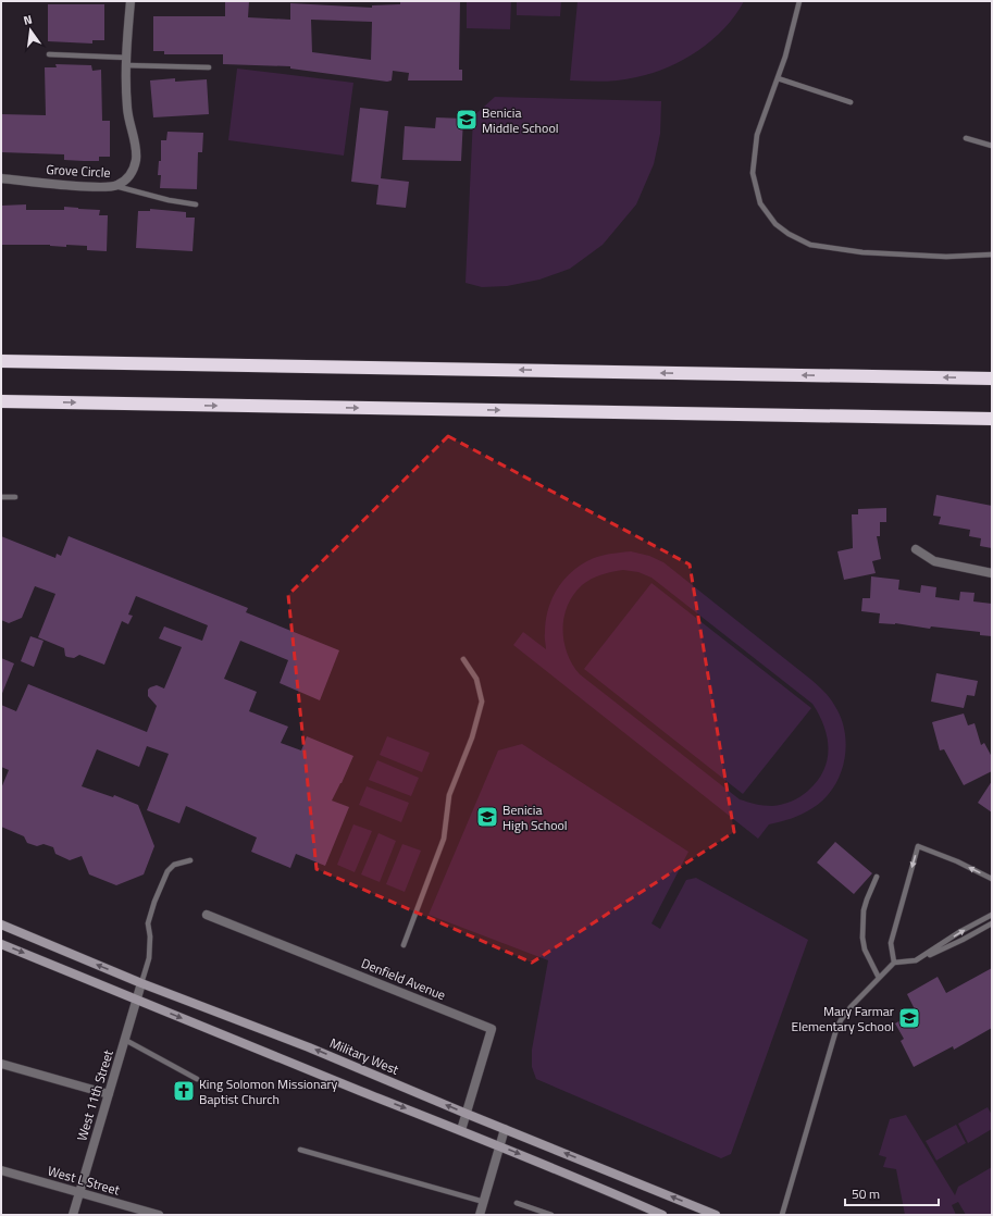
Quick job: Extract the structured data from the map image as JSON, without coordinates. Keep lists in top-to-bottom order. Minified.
{"streets":{"main road":["Military West"],"street":["Grove Circle","Denfield Avenue","West 11th Street","West L Street"]},"crossings":[["Denfield Avenue","Military West"],["Military West","West 11th Street"],["West 11th Street","West L Street"]],"places":{"school or university":["Benicia Middle School","Benicia High School","Mary Farmar Elementary School"],"church":["King Solomon Missionary Baptist Church"]},"scale_bar":"50 m","north":"top"}
